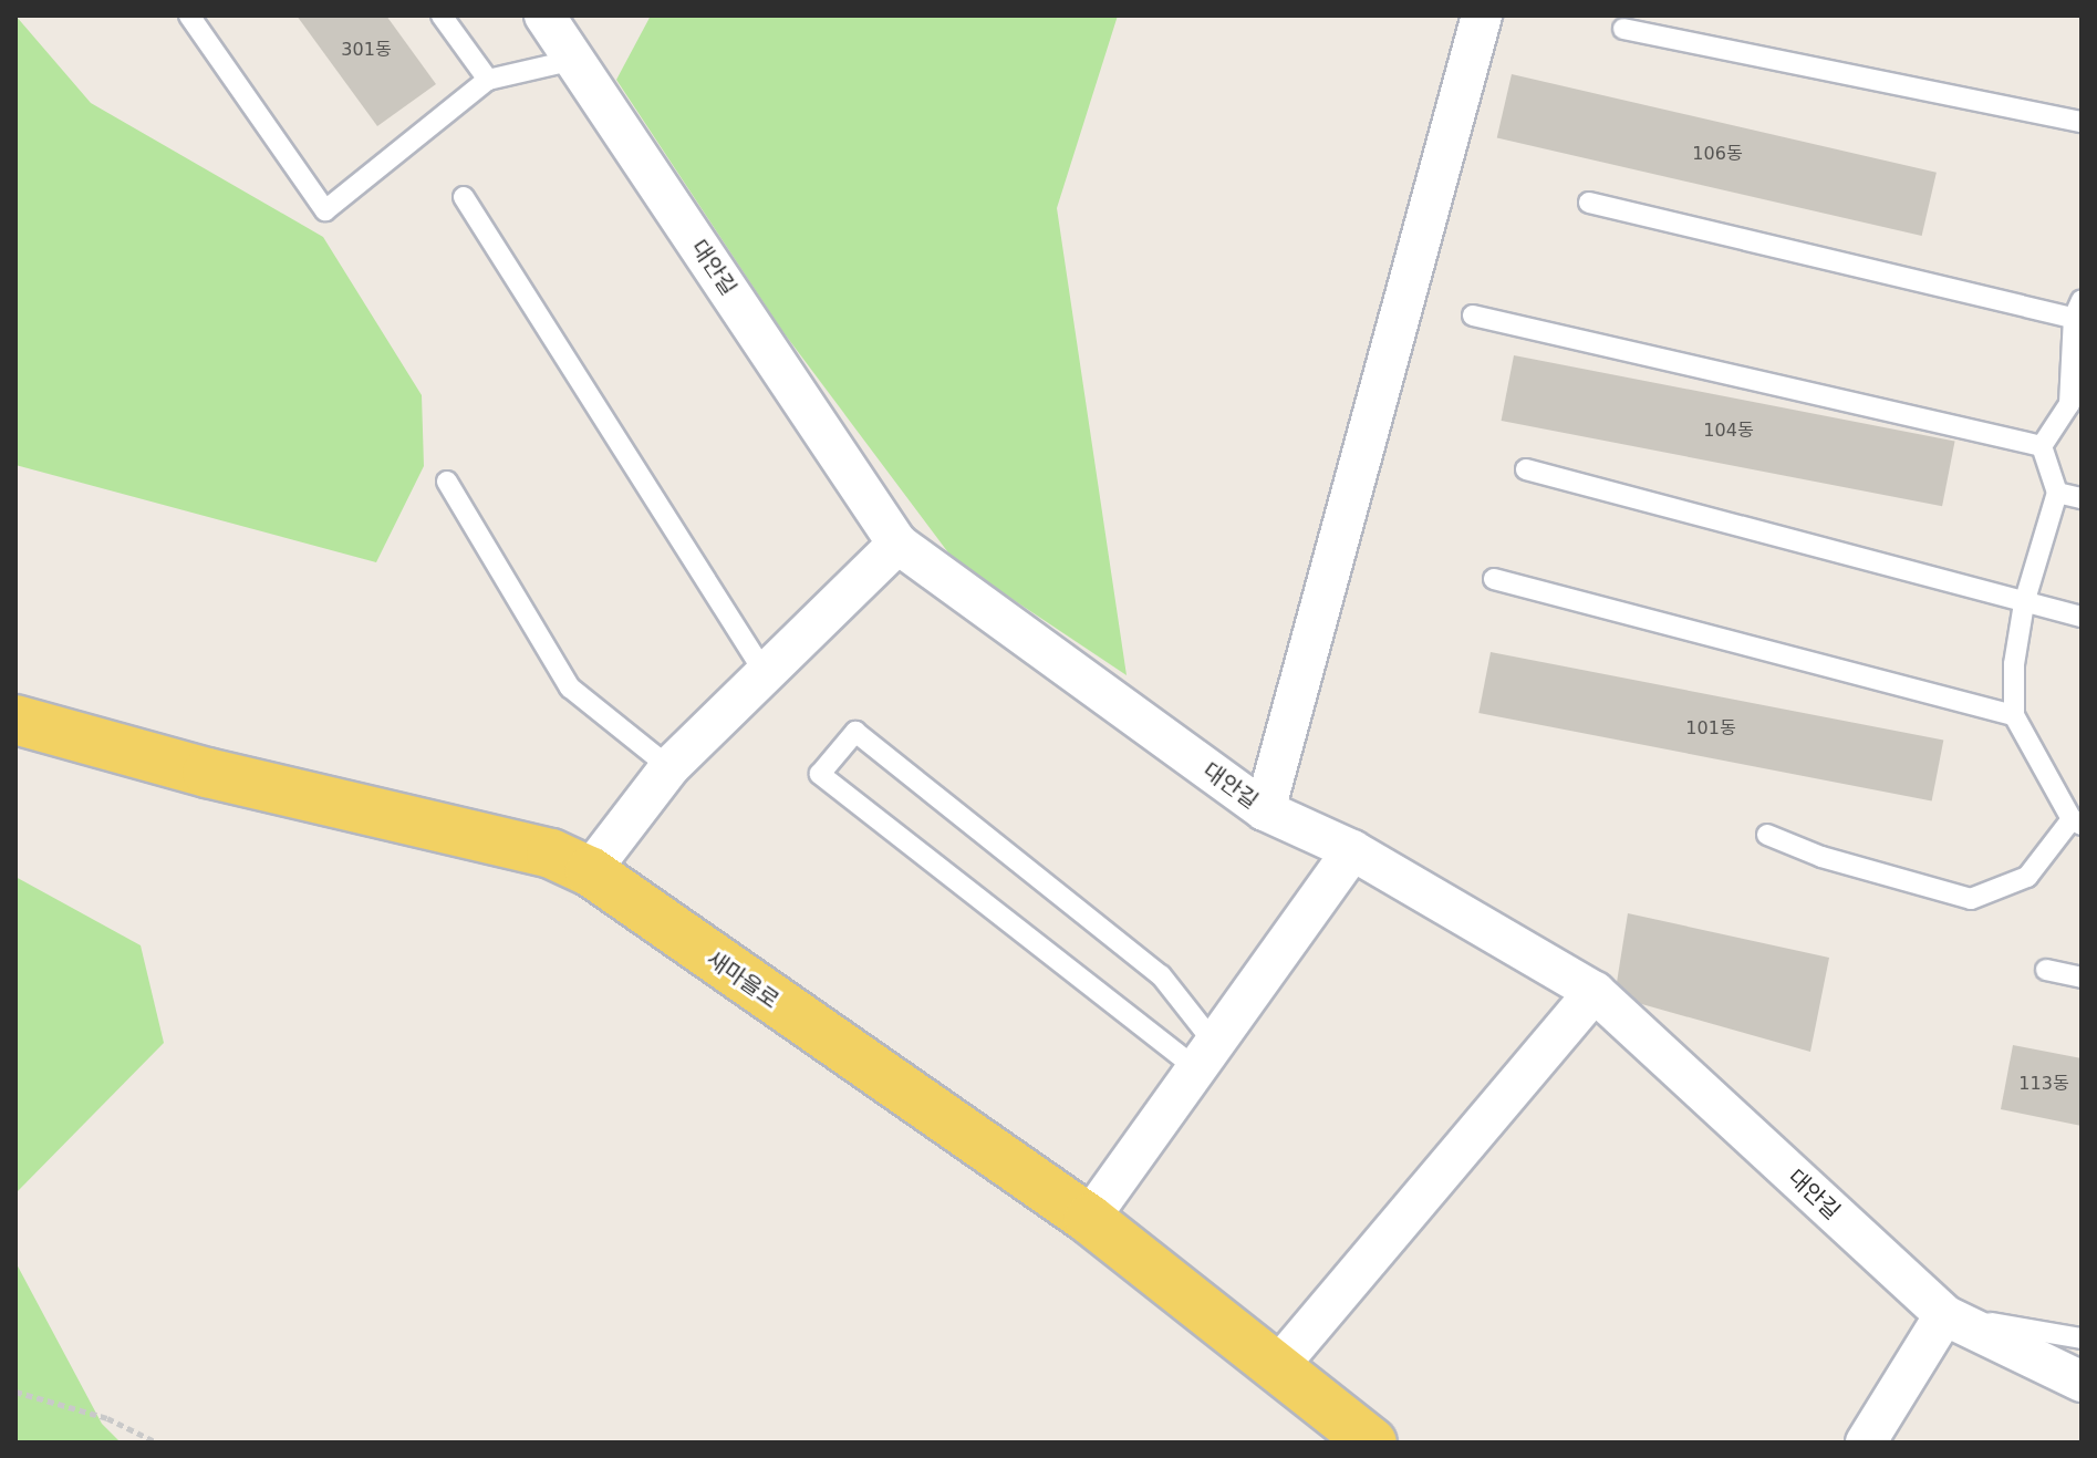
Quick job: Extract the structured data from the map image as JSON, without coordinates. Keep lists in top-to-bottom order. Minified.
{"streets":{"main road":["새마을로"],"street":["대안길"]},"house_numbers":["301동","106동","104동","101동","113동"]}
